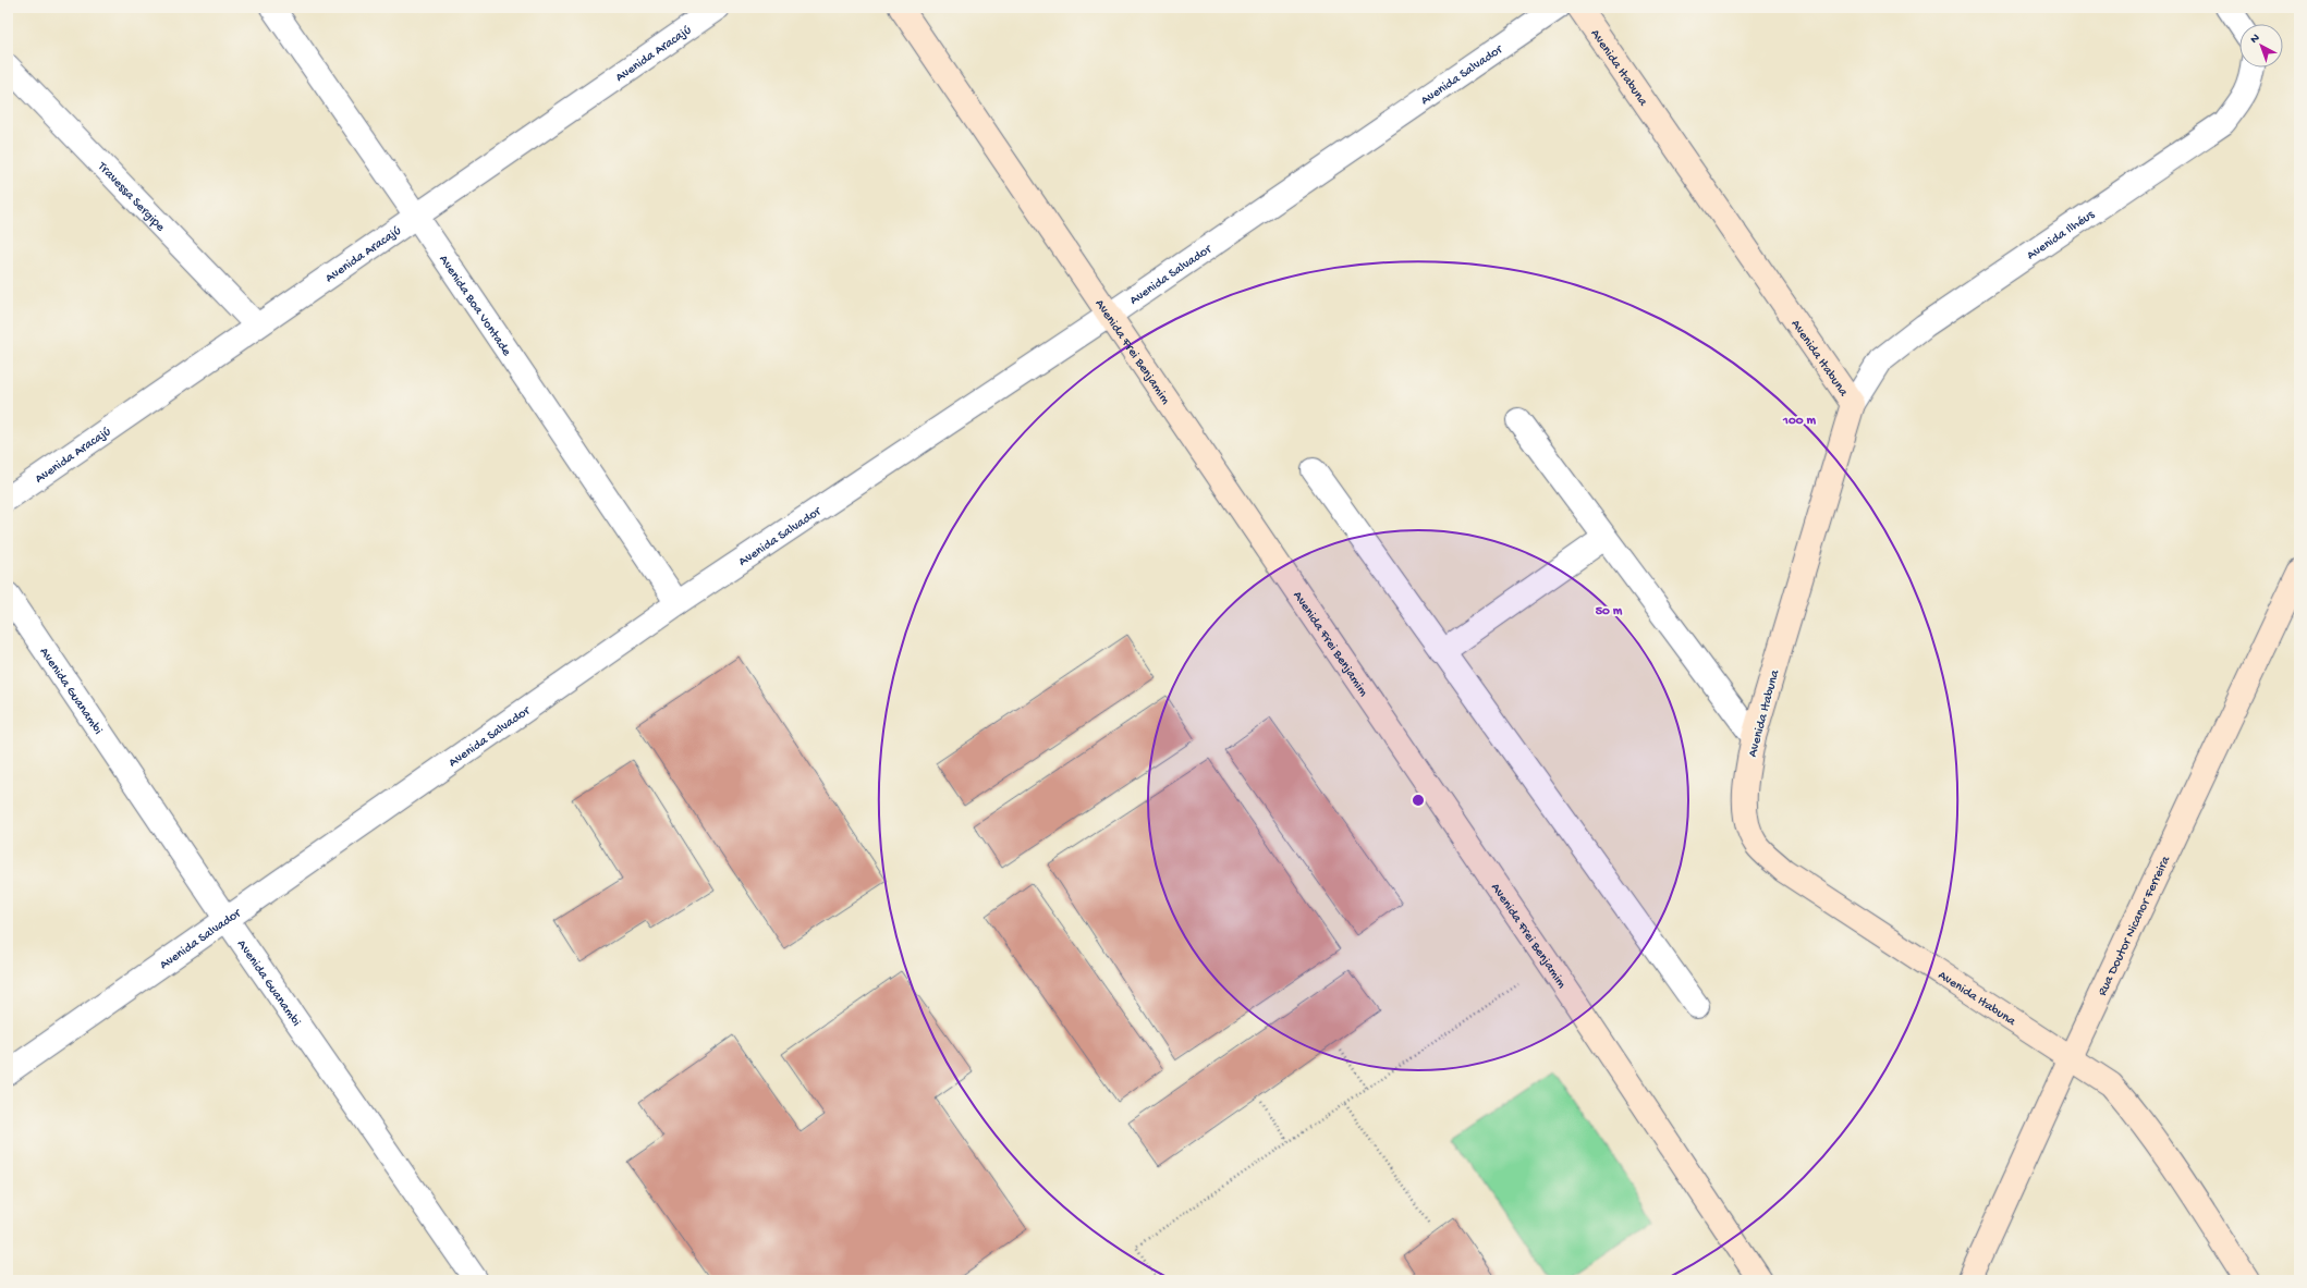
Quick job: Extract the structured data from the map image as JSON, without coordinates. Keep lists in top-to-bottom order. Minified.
{"streets":{"street":["Avenida Aracajú","Avenida Itabuna","Avenida Salvador","Travessa Sergipe","Avenida Ilhéus","Avenida Boa Vontade","Avenida Frei Benjamim","Avenida Guanambi","Rua Doutor Nicanor Ferreira"]},"crossings":[["Avenida Aracajú","Travessa Sergipe"],["Avenida Aracajú","Avenida Boa Vontade"],["Avenida Itabuna","Avenida Ilhéus"],["Avenida Itabuna","Rua Doutor Nicanor Ferreira"],["Avenida Salvador","Avenida Boa Vontade"],["Avenida Salvador","Avenida Frei Benjamim"],["Avenida Salvador","Avenida Guanambi"]],"north":"top left","rings":["100 m","50 m"]}
